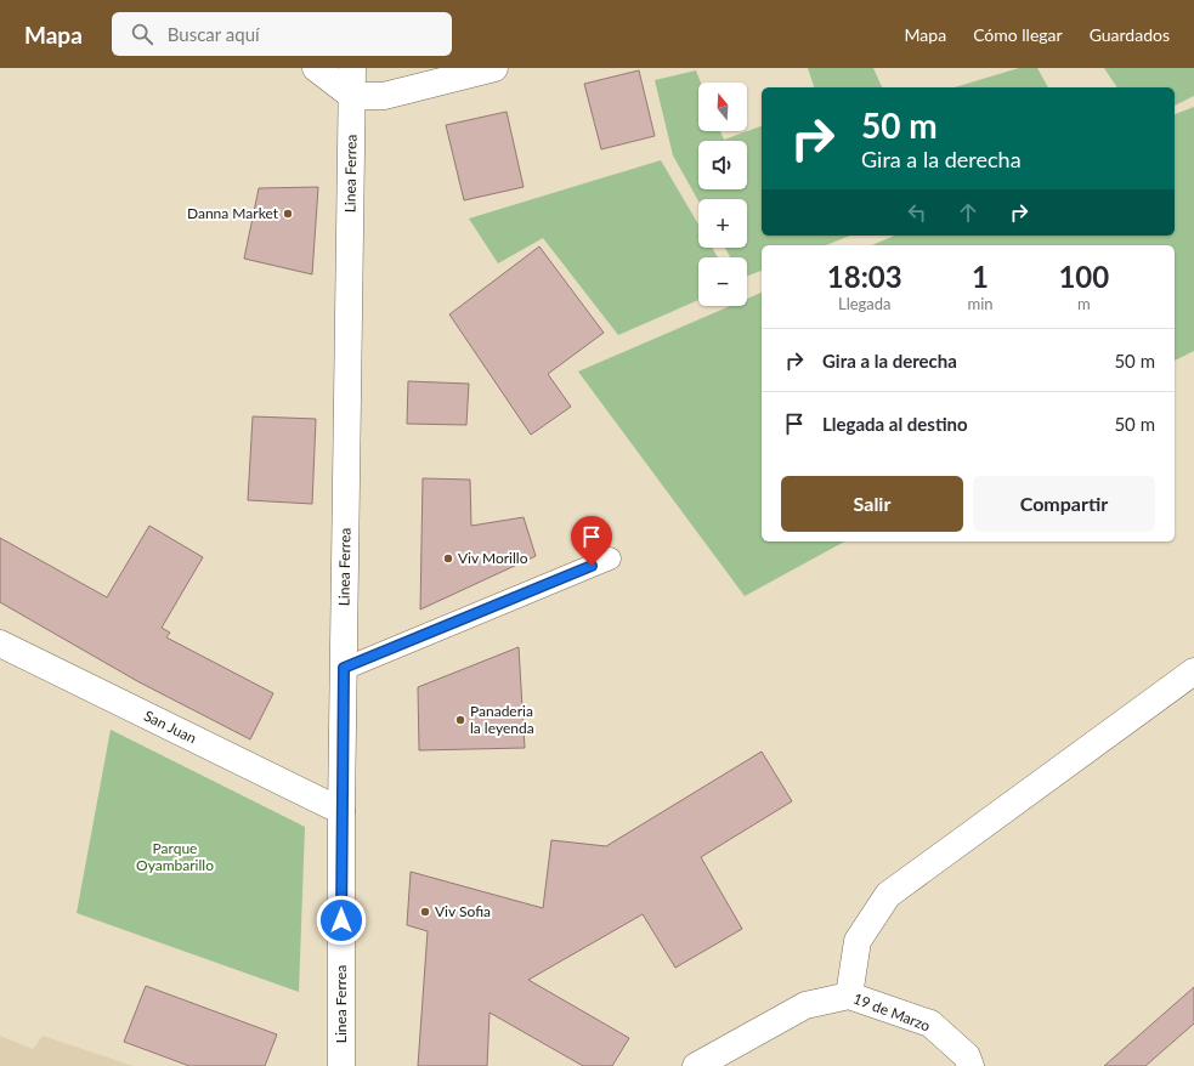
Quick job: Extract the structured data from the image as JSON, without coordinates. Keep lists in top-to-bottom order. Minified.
{"streets":{"street":["Linea Ferrea","San Juan","19 de Marzo"]},"crossings":[["Linea Ferrea","San Juan"]],"parks":["Parque Oyambarillo"],"places":["Danna Market","Viv Morillo","Panaderia la leyenda","Viv Sofia"],"north":"top","page":{"header":"Mapa","search":"Buscar aquí","nav":["Mapa","Cómo llegar","Guardados"],"map_buttons":["+","−"],"turn":["50 m","Gira a la derecha"],"eta":["18:03","Llegada","1","min","100","m"],"list":[{"name":"Gira a la derecha","value":"50 m"},{"name":"Llegada al destino","value":"50 m"}],"buttons":["Salir","Compartir"]}}
